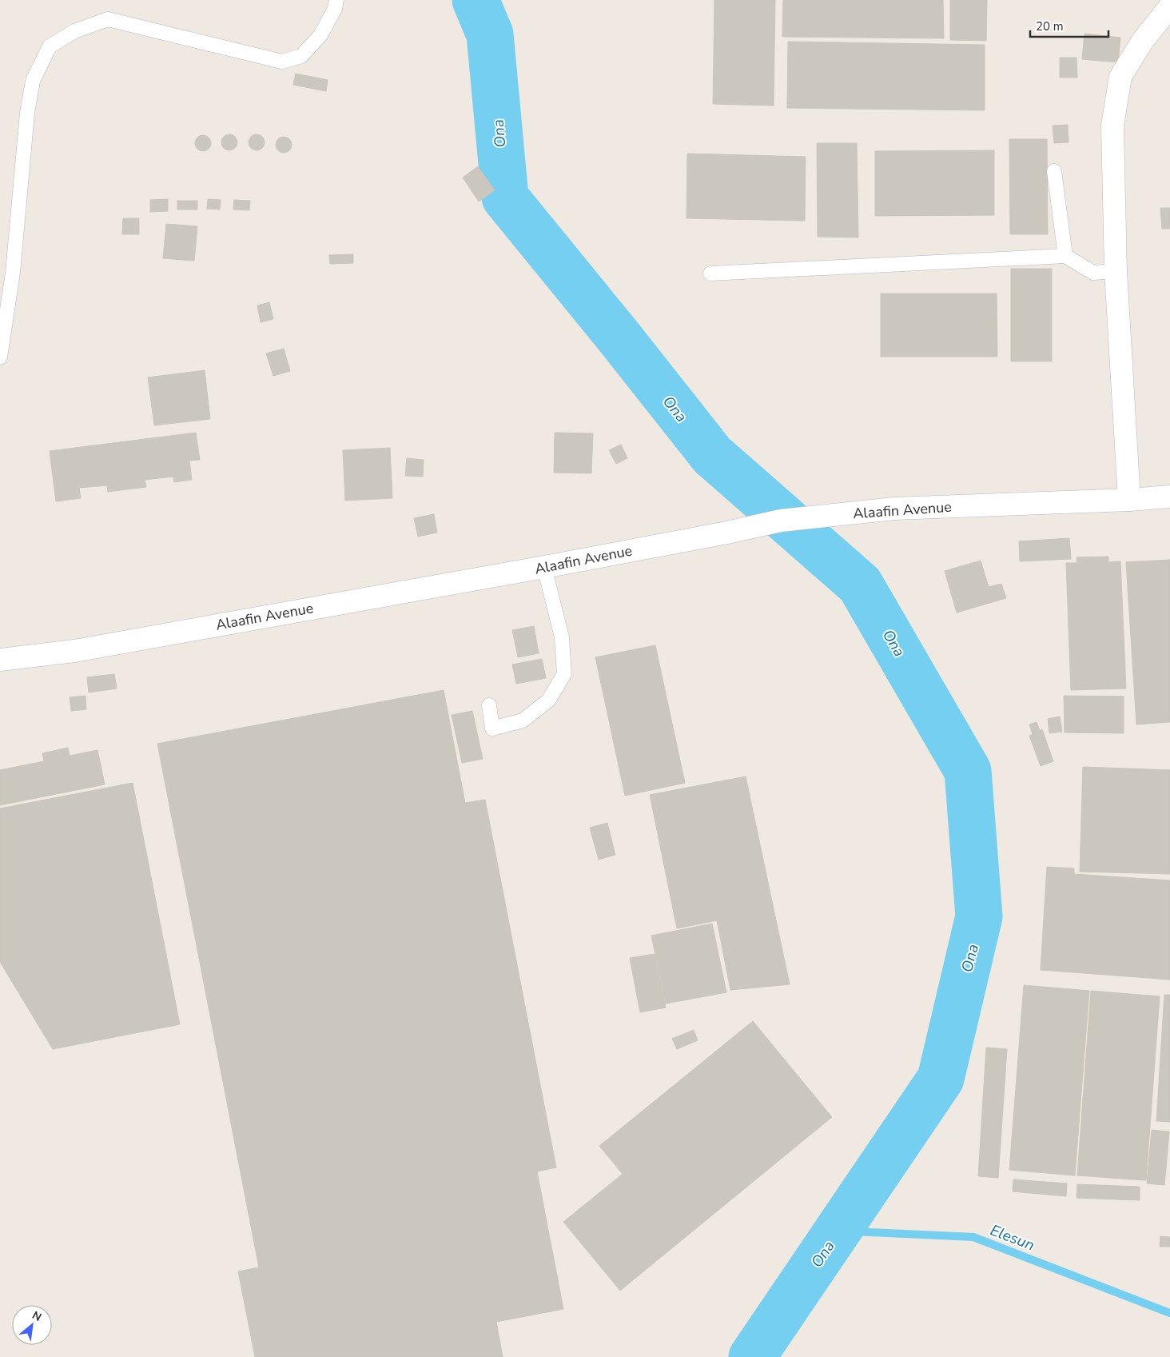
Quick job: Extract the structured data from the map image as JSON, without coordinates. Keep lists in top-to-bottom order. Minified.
{"streets":{"street":["Alaafin Avenue"]},"water":["Ona","Elesun"],"scale_bar":"20 m","north":"top right"}
